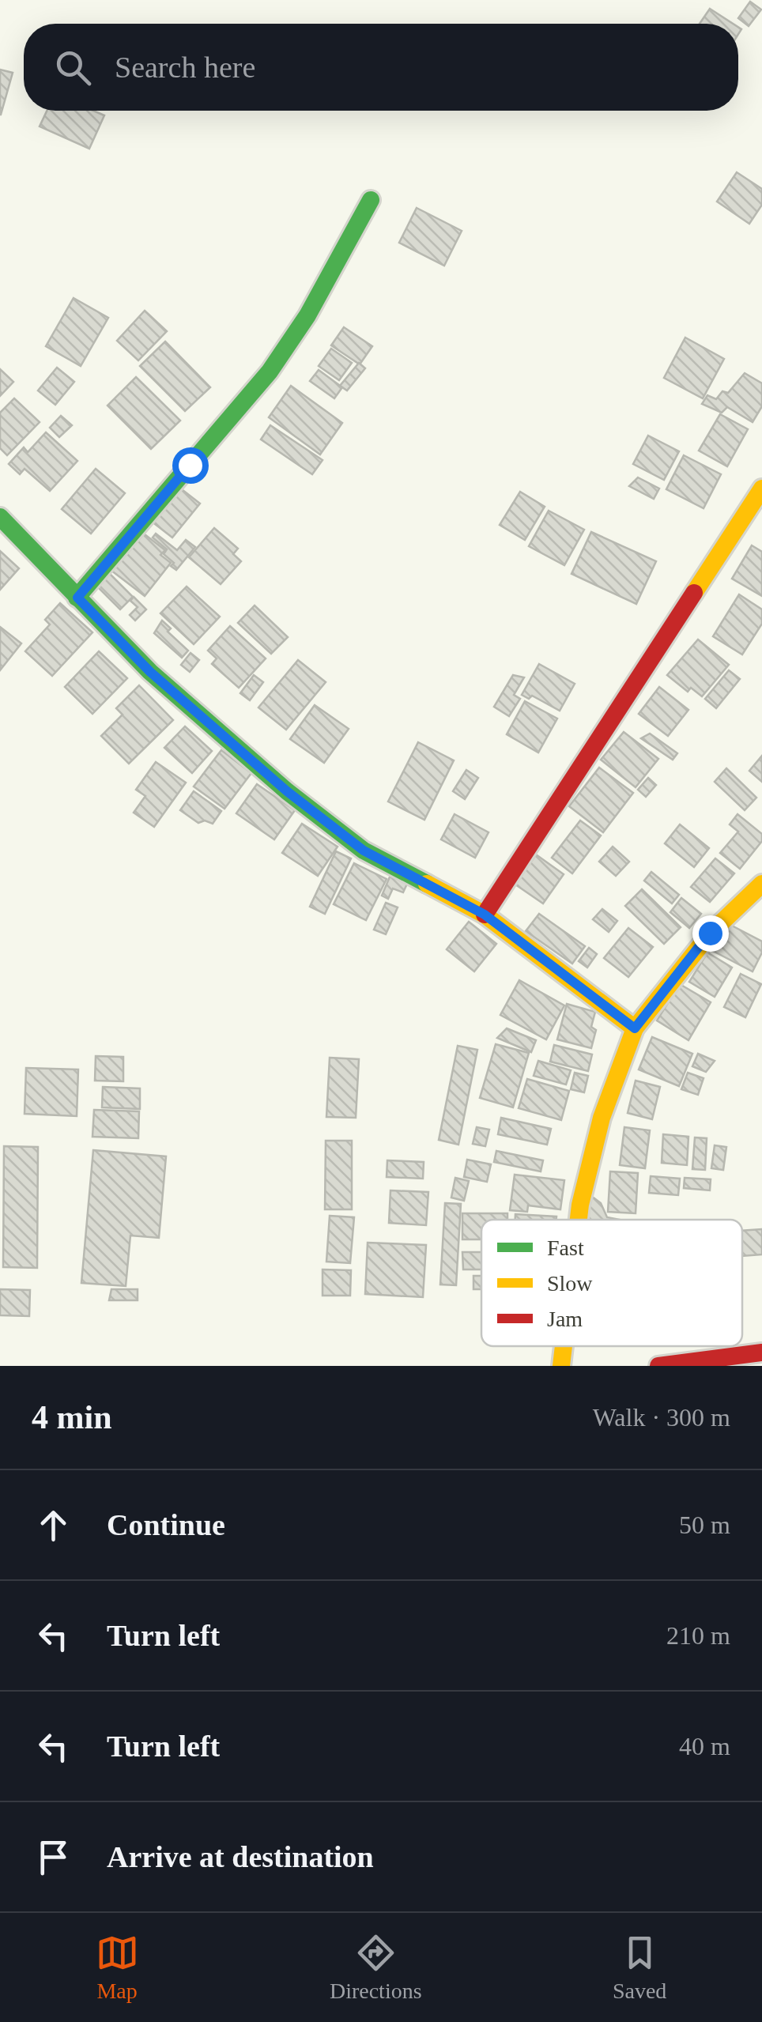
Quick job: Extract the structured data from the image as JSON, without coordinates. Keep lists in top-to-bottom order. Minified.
{"legend":["Fast","Slow","Jam"],"page":{"search":"Search here","heading":["4 min","Walk · 300 m"],"list":[["Continue","50 m"],["Turn left","210 m"],["Turn left","40 m"],"Arrive at destination"],"nav":["Map","Directions","Saved"]}}
